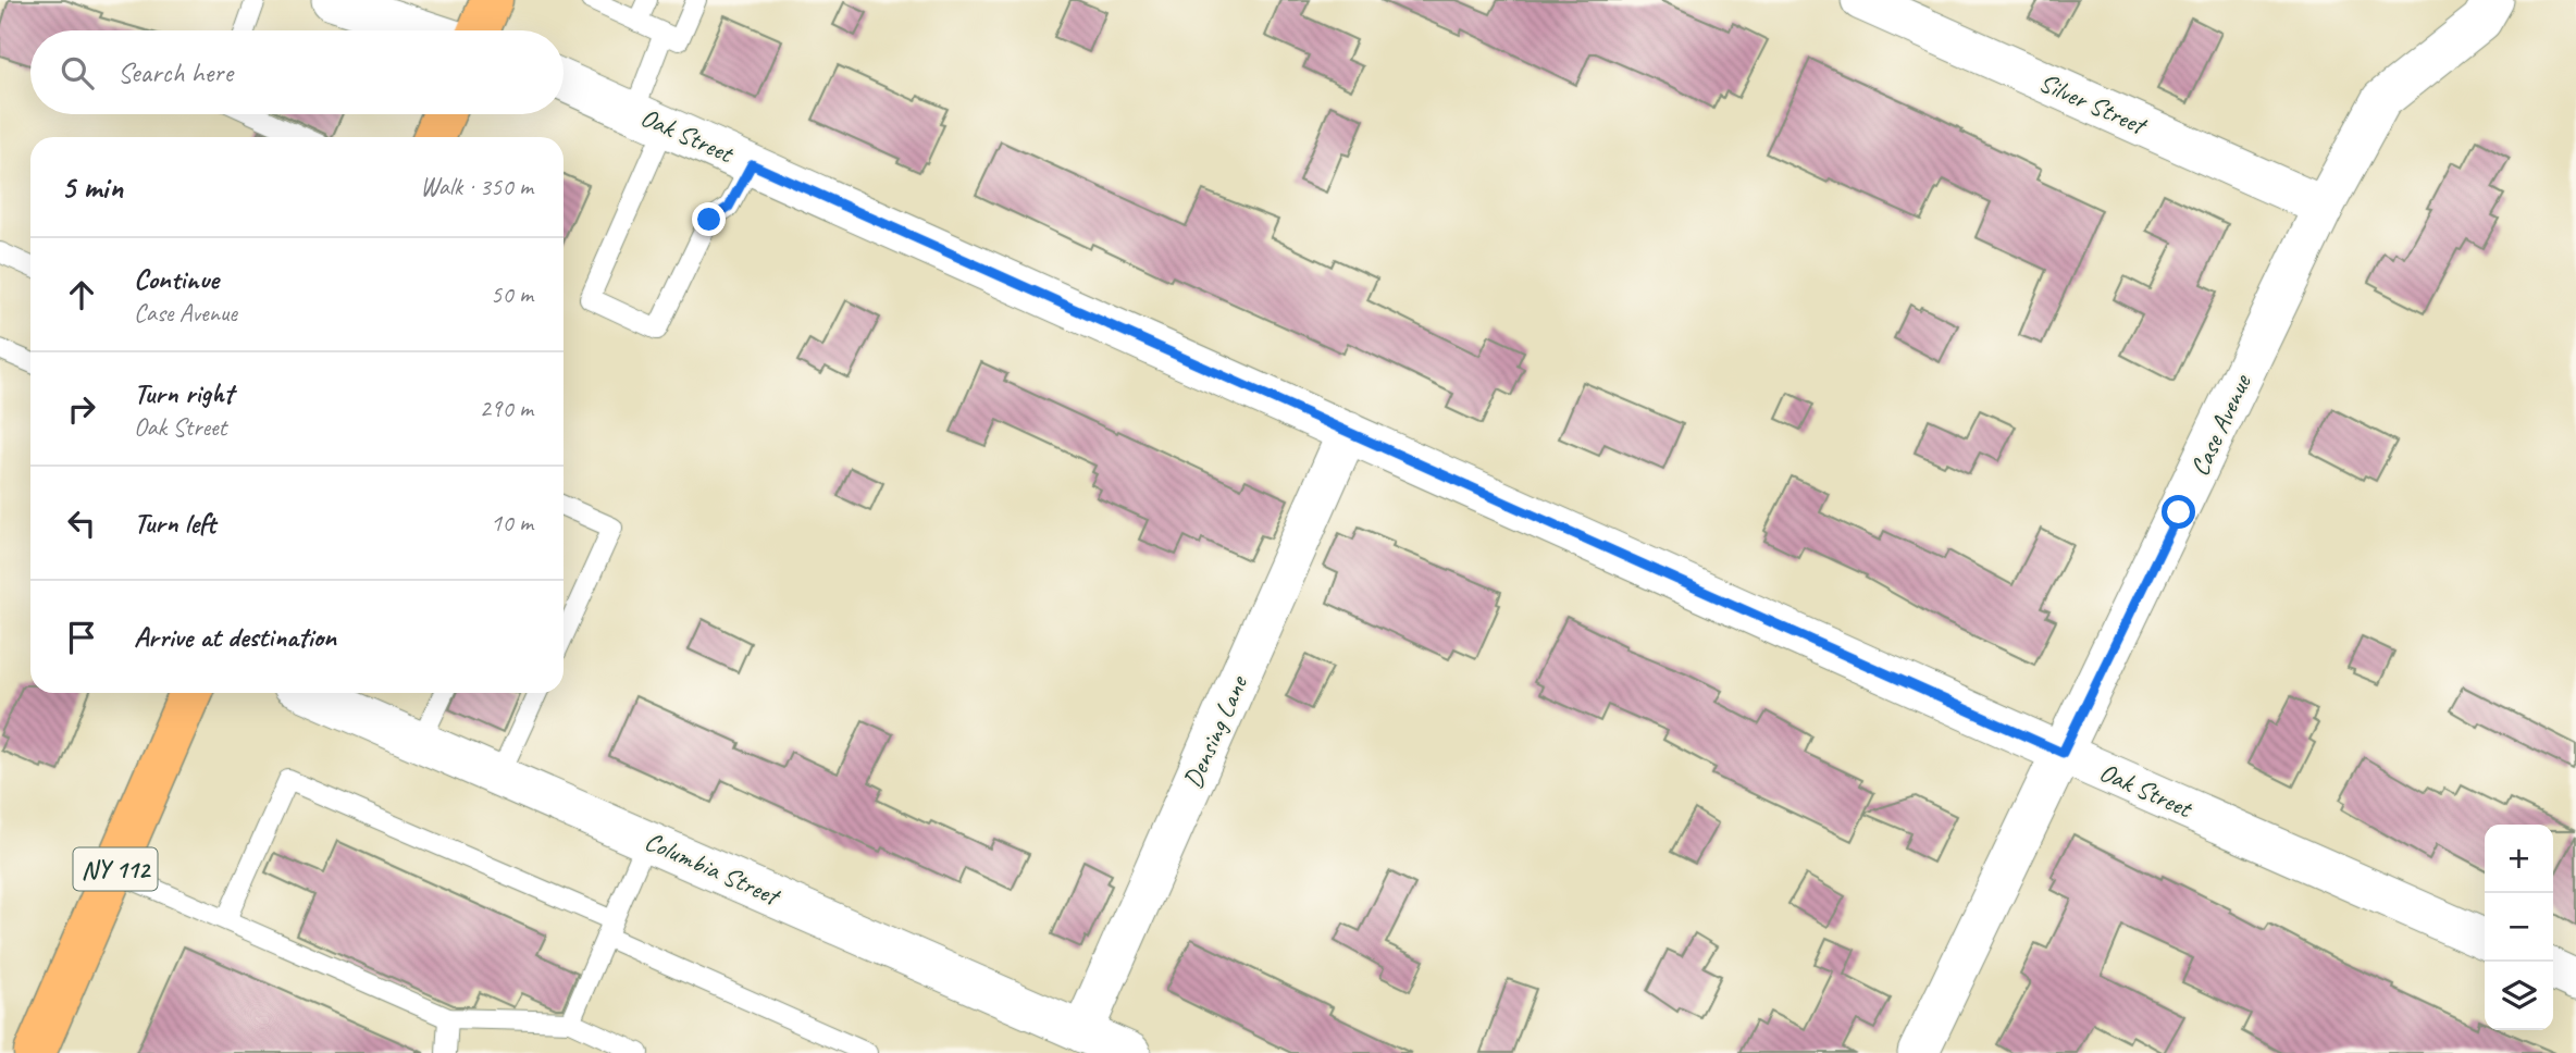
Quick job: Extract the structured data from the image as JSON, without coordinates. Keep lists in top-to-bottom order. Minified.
{"streets":{"main road":["NY 112"],"street":["Silver Street","Oak Street","Case Avenue","Densing Lane","Columbia Street"]},"crossings":[["Silver Street","Case Avenue"],["Oak Street","Case Avenue"],["Oak Street","Densing Lane"],["Densing Lane","Columbia Street"]],"page":{"search":"Search here","heading":["5 min","Walk · 350 m"],"list":[["Continue","Case Avenue","50 m"],["Turn right","Oak Street","290 m"],["Turn left","10 m"],"Arrive at destination"],"map_buttons":["+","−"]}}
